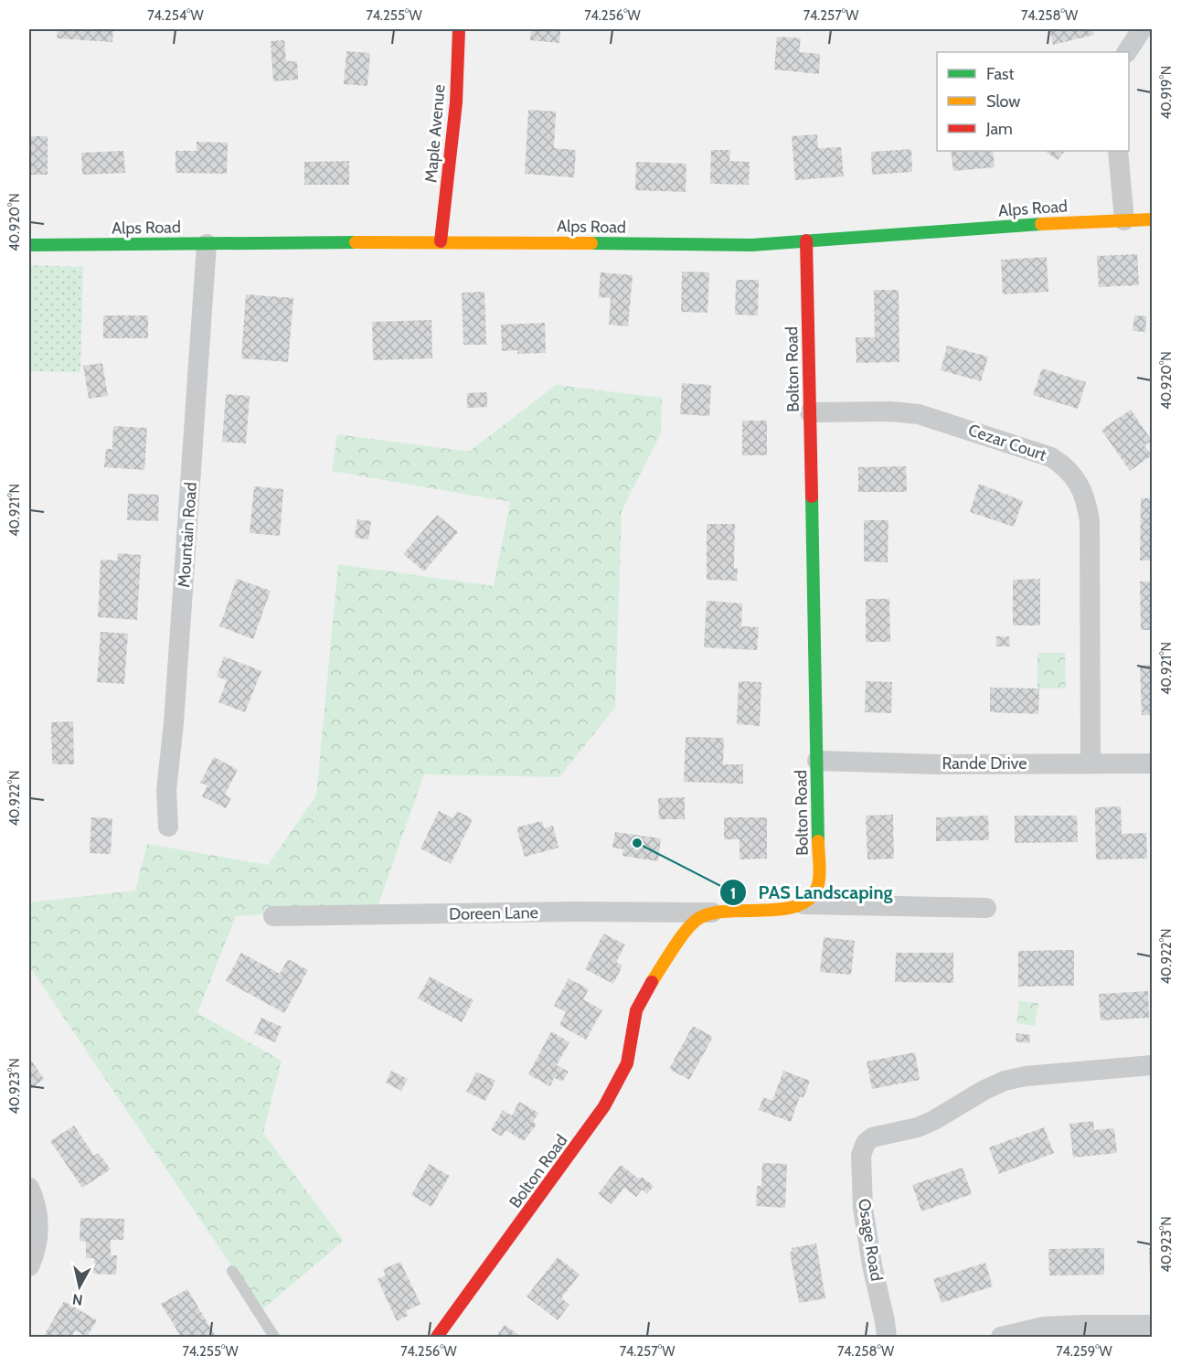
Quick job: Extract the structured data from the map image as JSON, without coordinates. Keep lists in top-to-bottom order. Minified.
{"streets":{"street":["Maple Avenue","Alps Road","Bolton Road","Cezar Court","Mountain Road","Rande Drive","Doreen Lane","Osage Road"]},"crossings":[["Maple Avenue","Alps Road"],["Alps Road","Bolton Road"],["Alps Road","Mountain Road"],["Bolton Road","Cezar Court"],["Bolton Road","Rande Drive"],["Bolton Road","Doreen Lane"],["Cezar Court","Rande Drive"]],"places":["PAS Landscaping"],"legend":["Fast","Slow","Jam"],"north":"bottom","coordinates":["74.254°W","74.255°W","74.256°W","74.257°W","74.258°W","40.919°N","40.920°N","40.921°N","40.922°N","40.923°N","74.259°W"]}
